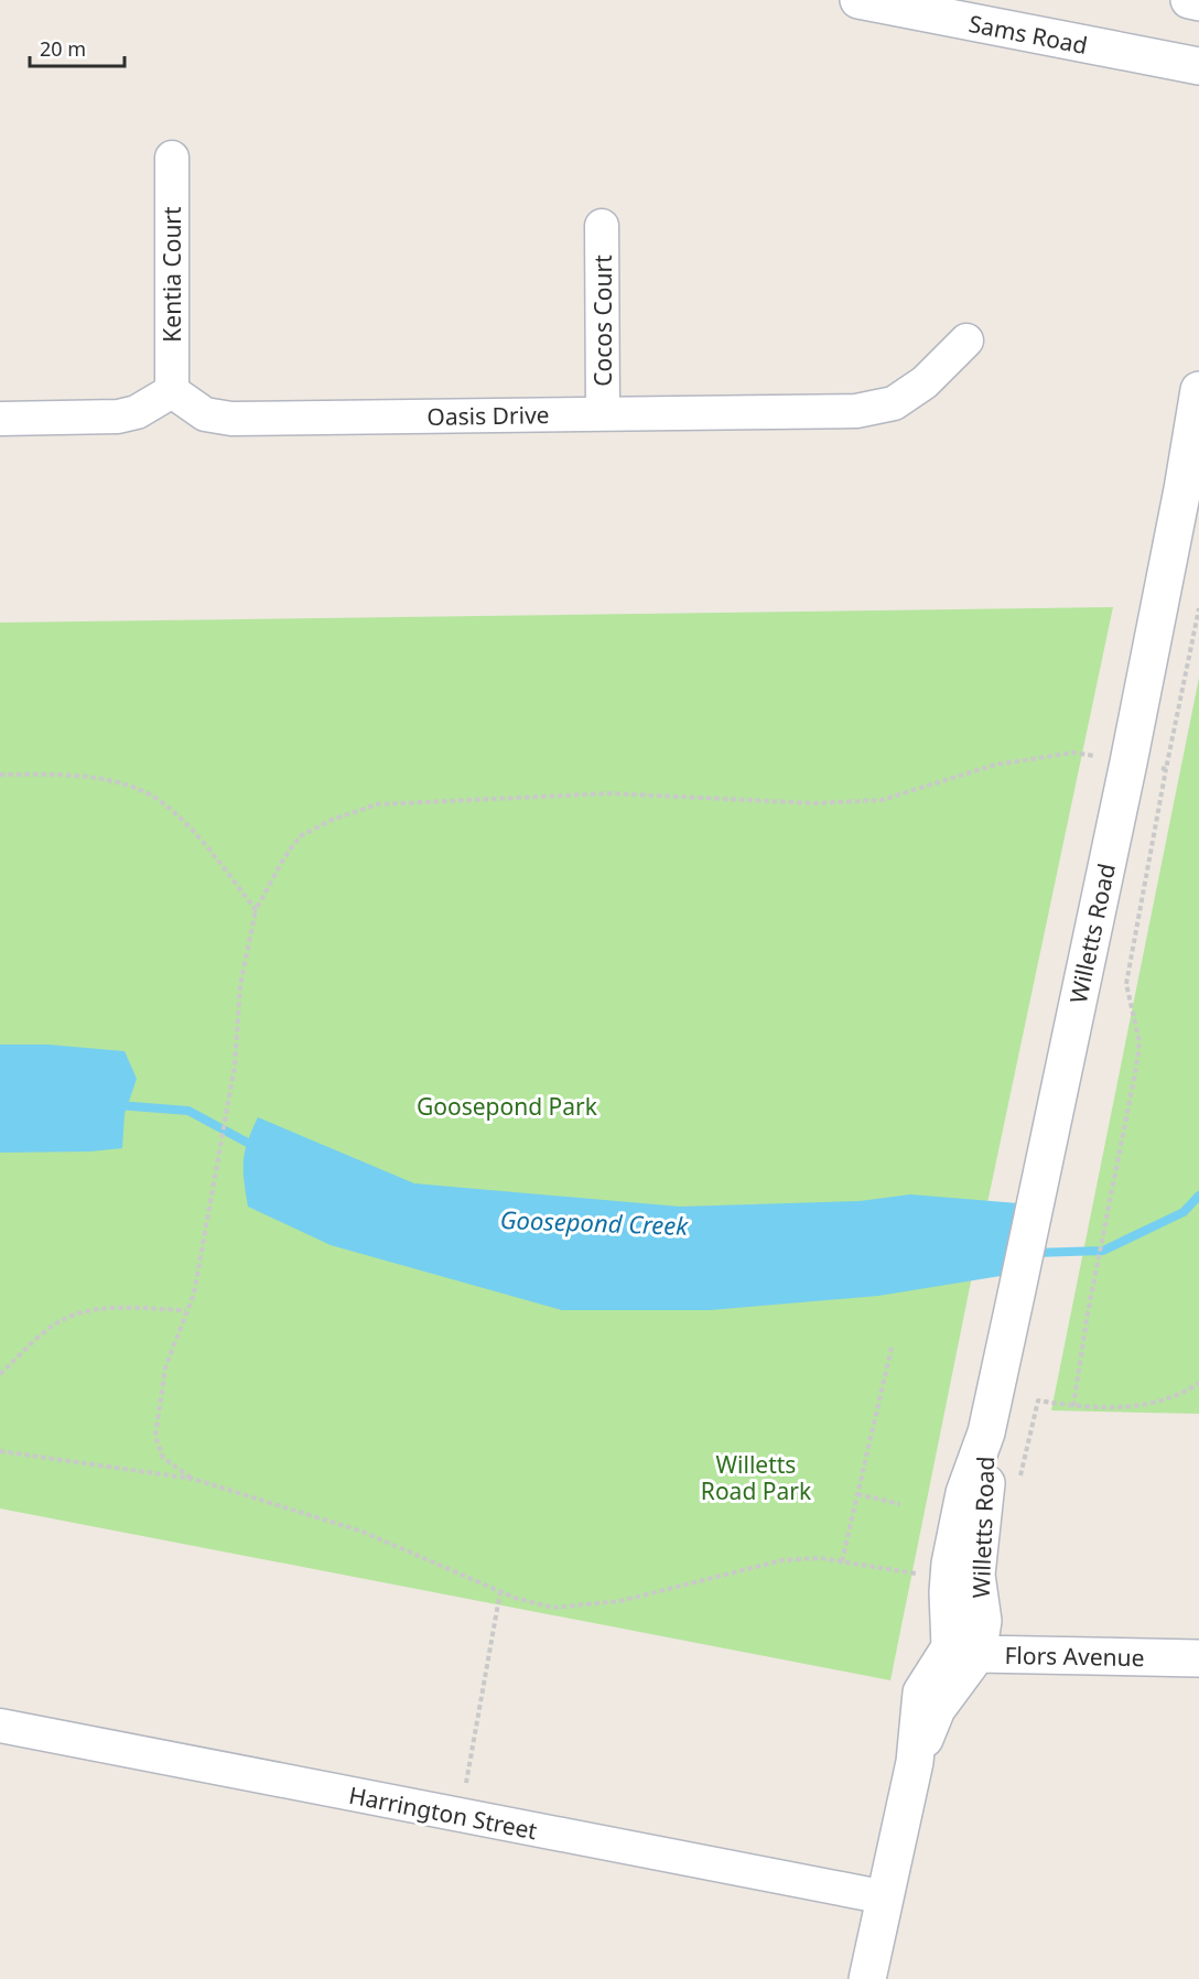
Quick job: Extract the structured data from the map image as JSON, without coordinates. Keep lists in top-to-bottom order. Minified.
{"streets":{"street":["Sams Road","Kentia Court","Cocos Court","Oasis Drive","Willetts Road","Flors Avenue","Harrington Street"]},"crossings":[["Kentia Court","Oasis Drive"],["Cocos Court","Oasis Drive"],["Willetts Road","Flors Avenue"],["Willetts Road","Harrington Street"]],"water":["Goosepond Creek"],"parks":["Goosepond Park","Willetts Road Park"],"scale_bar":"20 m"}
